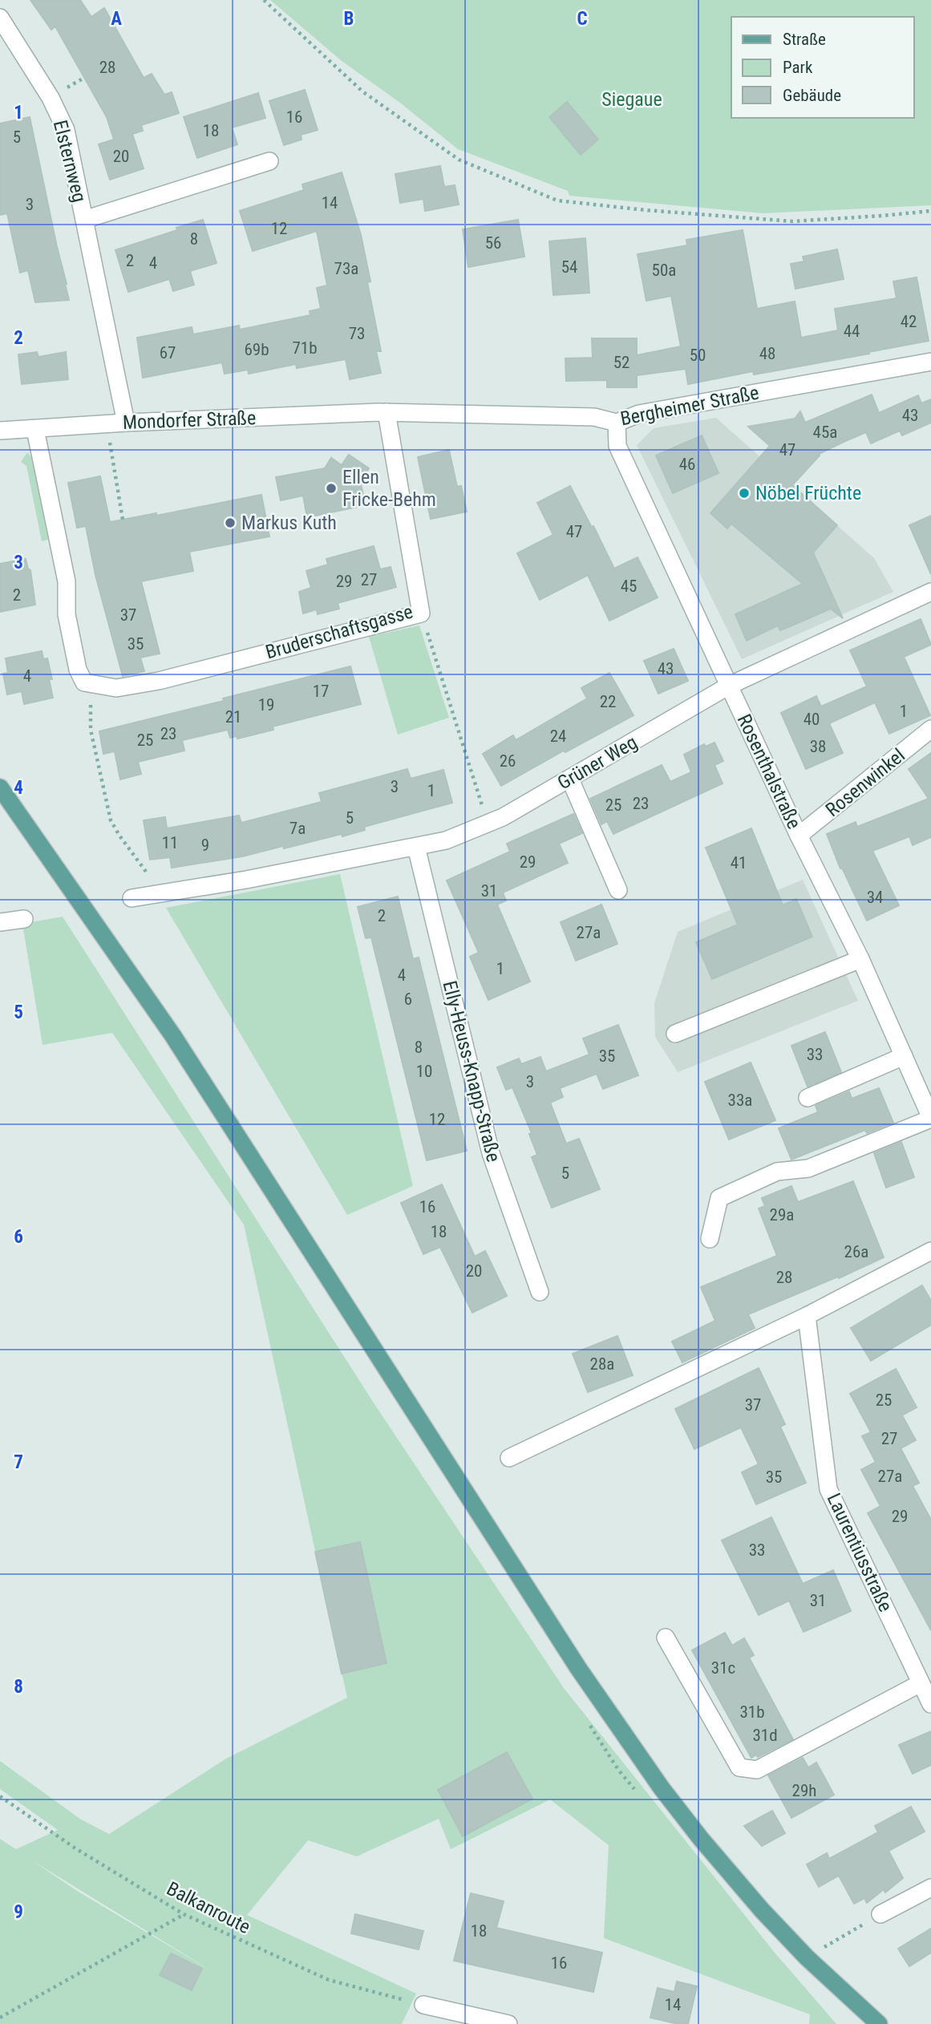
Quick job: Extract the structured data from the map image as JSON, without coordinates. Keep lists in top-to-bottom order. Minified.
{"streets":{"street":["Elsternweg","Bergheimer Straße","Mondorfer Straße","Bruderschaftsgasse","Grüner Weg","Rosenthalstraße","Rosenwinkel","Elly-Heuss-Knapp-Straße","Laurentiusstraße"],"path":["Balkanroute"]},"crossings":[["Elsternweg","Mondorfer Straße"],["Bergheimer Straße","Mondorfer Straße"],["Bergheimer Straße","Bruderschaftsgasse"],["Bergheimer Straße","Rosenthalstraße"],["Mondorfer Straße","Bruderschaftsgasse"],["Grüner Weg","Rosenthalstraße"],["Grüner Weg","Elly-Heuss-Knapp-Straße"],["Rosenthalstraße","Rosenwinkel"]],"parks":["Siegaue"],"places":["Ellen Fricke-Behm","Nöbel Früchte","Markus Kuth"],"house_numbers":["28","16","18","5","20","14","3","12","8","56","2","4","54","73a","50a","42","44","73","71b","69b","67","48","50","52","43","45a","47","46","47","27","29","45","2","37","35","43","4","17","22","19","1","21","40","23","24","25","38","26","3","1","23","25","5","7a","11","9","29","41","31","34","2","27a","1","4","6","8","33","35","10","3","33a","12","5","16","29a","18","26a","20","28","28a","25","37","27","27a","35","29","33","31","31c","31b","31d","29h","18","16","14"],"legend":["Straße","Park","Gebäude"],"grid":{"columns":["A","B","C"],"rows":["1","2","3","4","5","6","7","8","9"]}}
